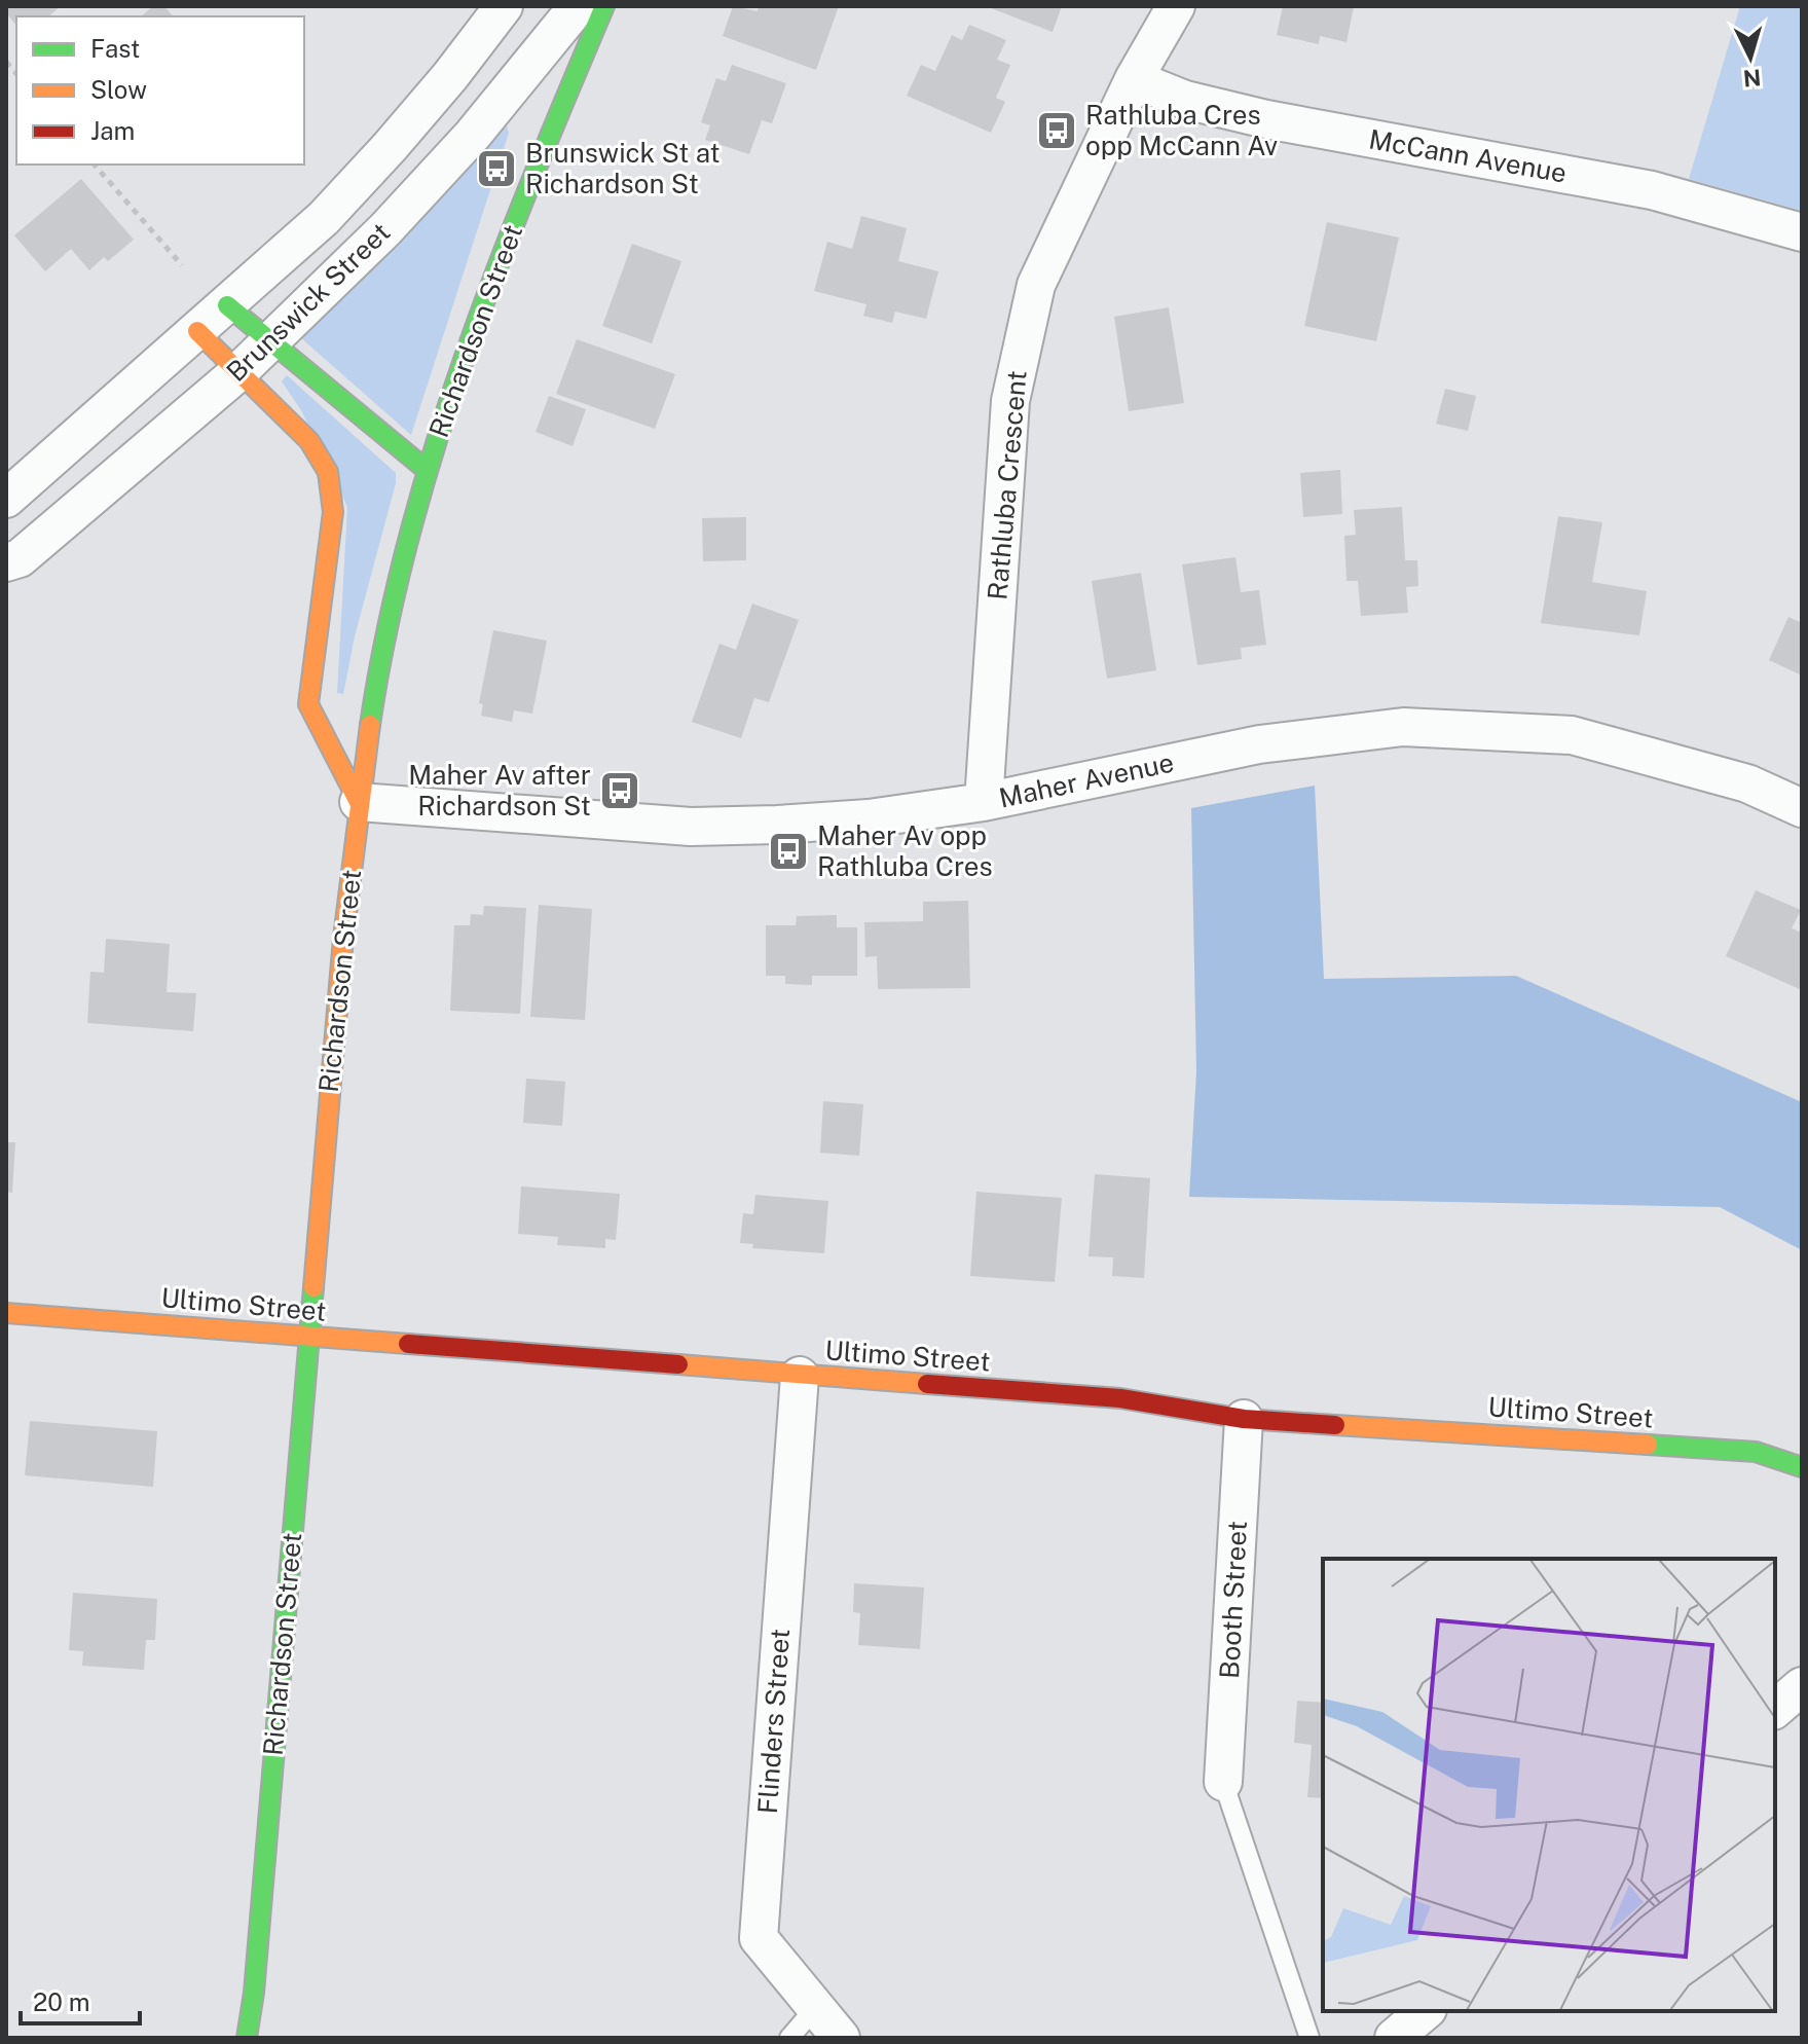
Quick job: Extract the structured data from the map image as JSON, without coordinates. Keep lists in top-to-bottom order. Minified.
{"streets":{"main road":["Richardson Street","Ultimo Street"],"street":["McCann Avenue","Brunswick Street","Rathluba Crescent","Maher Avenue","Booth Street","Flinders Street"]},"crossings":[["McCann Avenue","Rathluba Crescent"],["Richardson Street","Maher Avenue"],["Richardson Street","Ultimo Street"],["Rathluba Crescent","Maher Avenue"],["Ultimo Street","Booth Street"],["Ultimo Street","Flinders Street"]],"places":{"bus stop":["Rathluba Cres opp McCann Av","Brunswick St at Richardson St","Maher Av after Richardson St","Maher Av opp Rathluba Cres"]},"legend":["Fast","Slow","Jam"],"scale_bar":"20 m","north":"bottom"}
